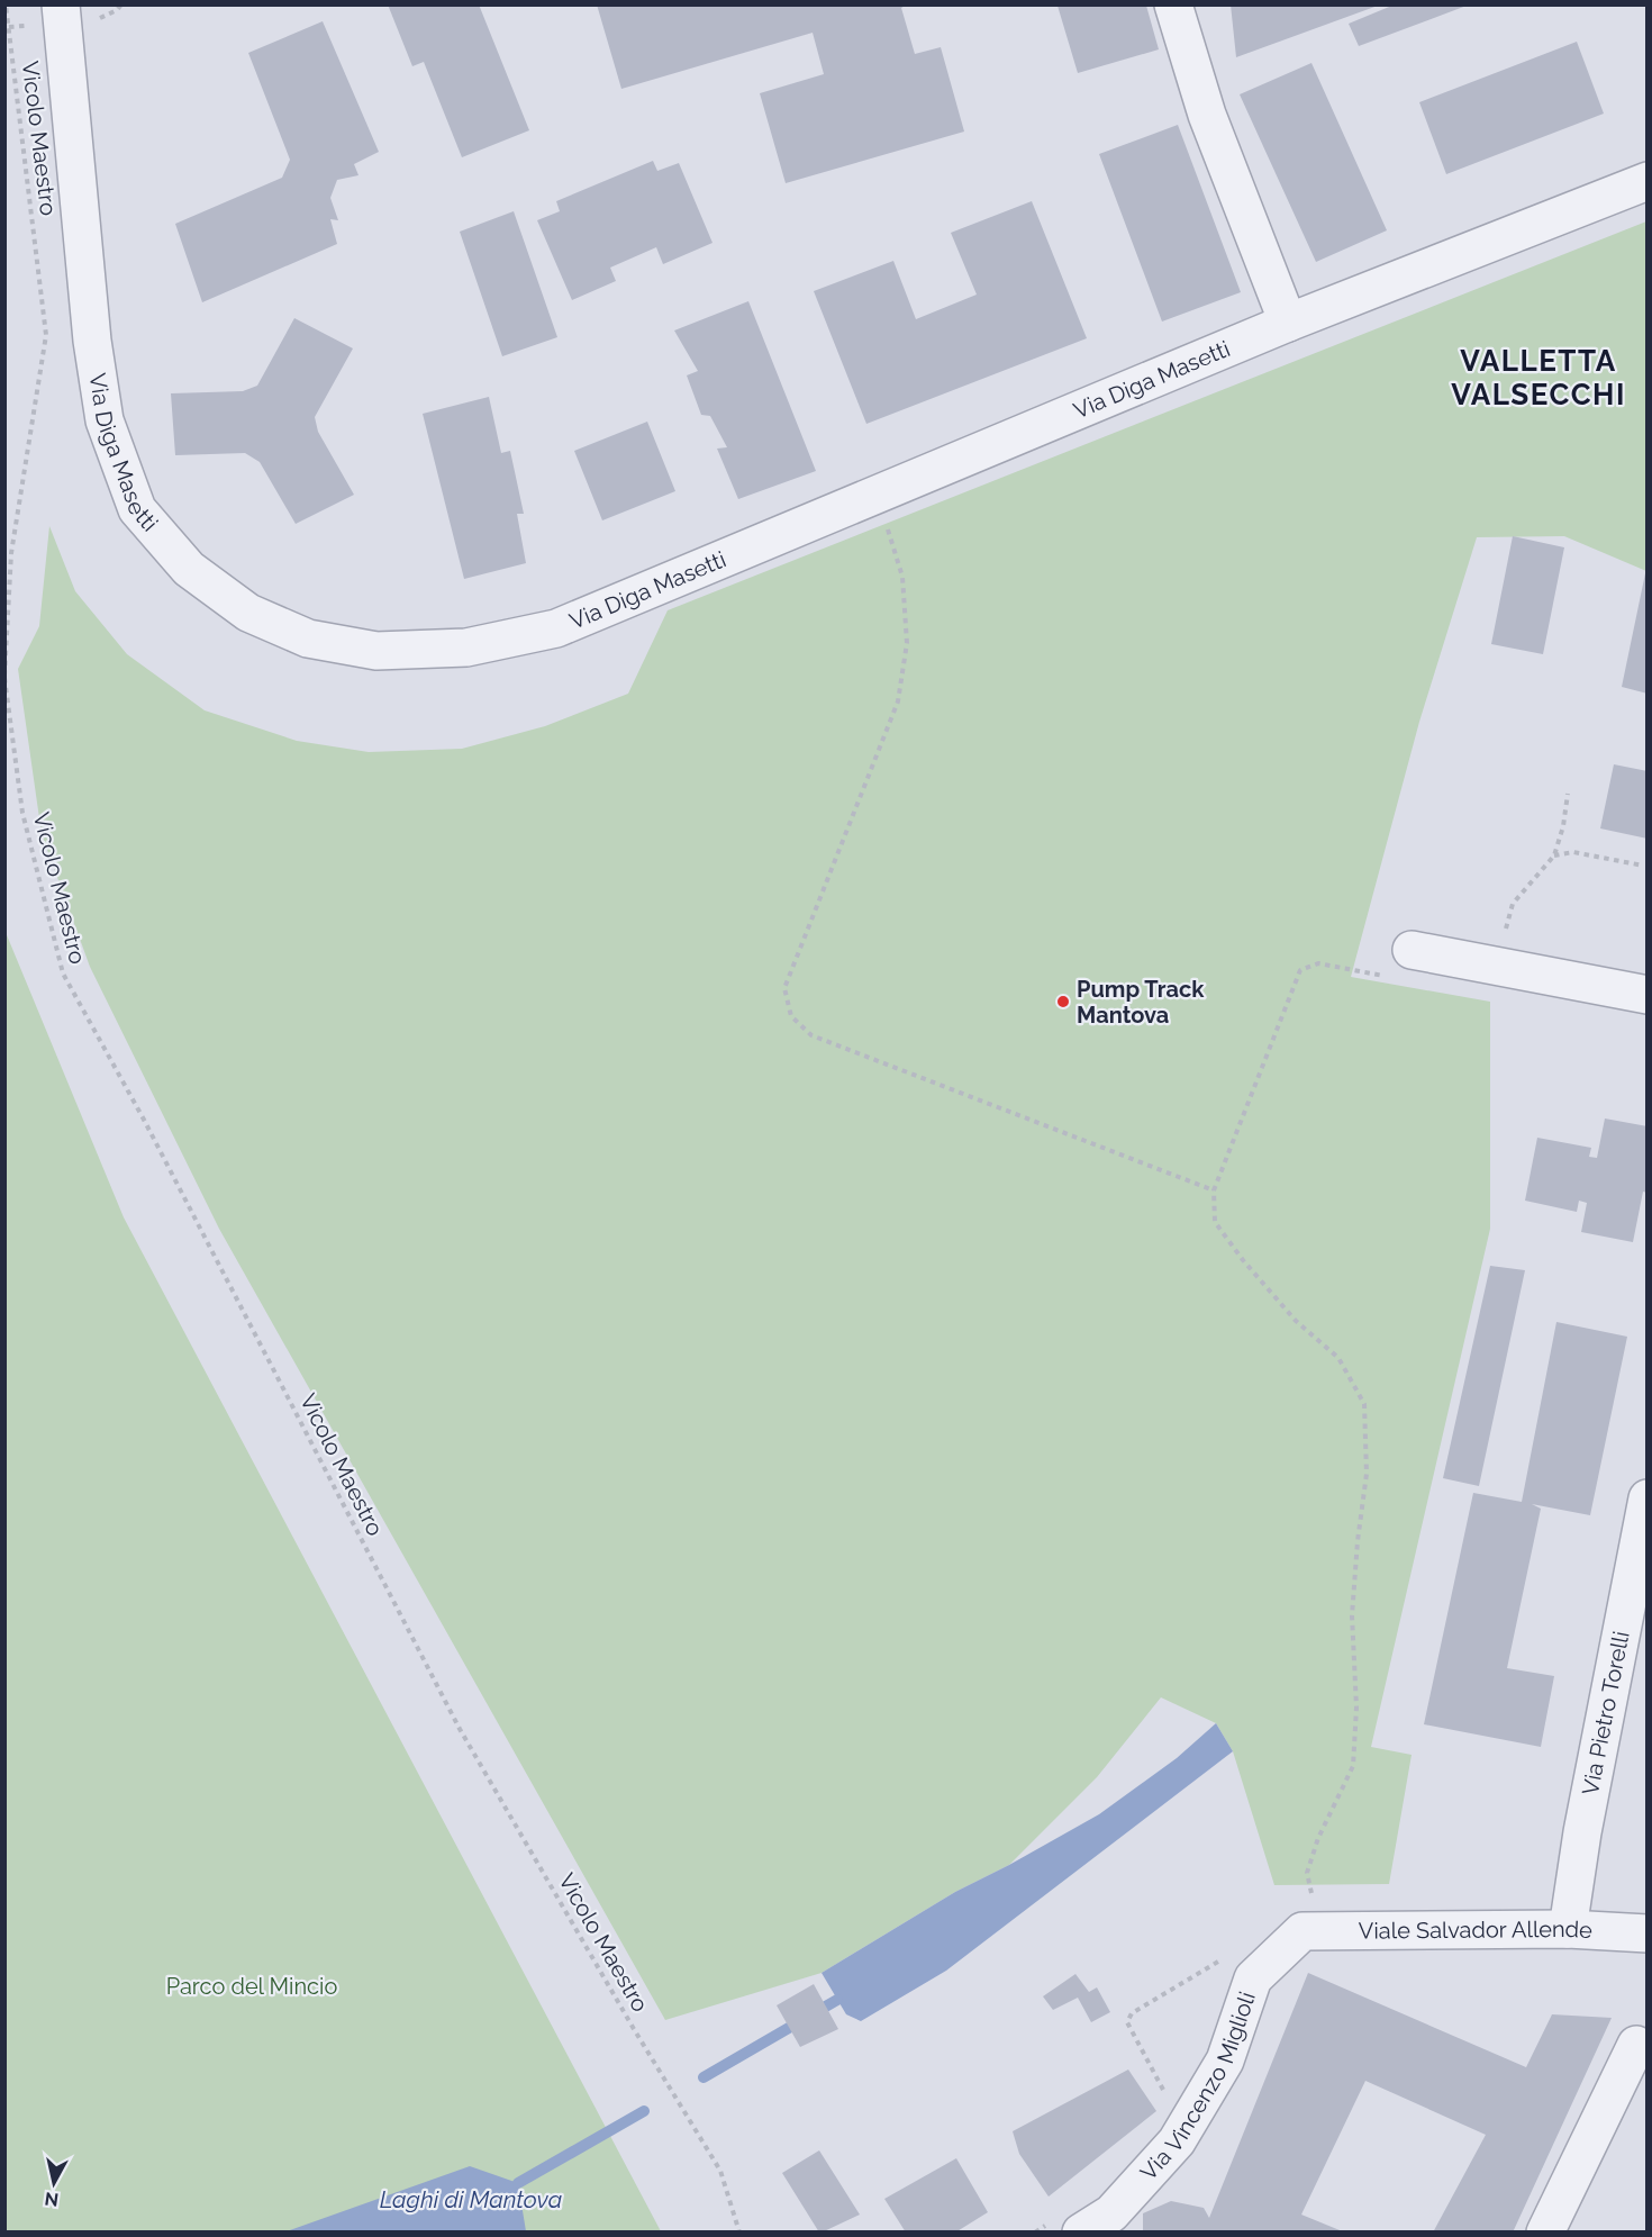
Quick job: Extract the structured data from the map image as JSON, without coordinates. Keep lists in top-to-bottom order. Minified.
{"streets":{"street":["Via Diga Masetti","Via Pietro Torelli","Viale Salvador Allende","Via Vincenzo Miglioli"],"path":["Vicolo Maestro"]},"crossings":[["Via Pietro Torelli","Viale Salvador Allende"],["Viale Salvador Allende","Via Vincenzo Miglioli"]],"districts":["VALLETTA VALSECCHI"],"water":["Laghi di Mantova"],"parks":["Parco del Mincio"],"places":["Pump Track Mantova"],"north":"bottom"}
